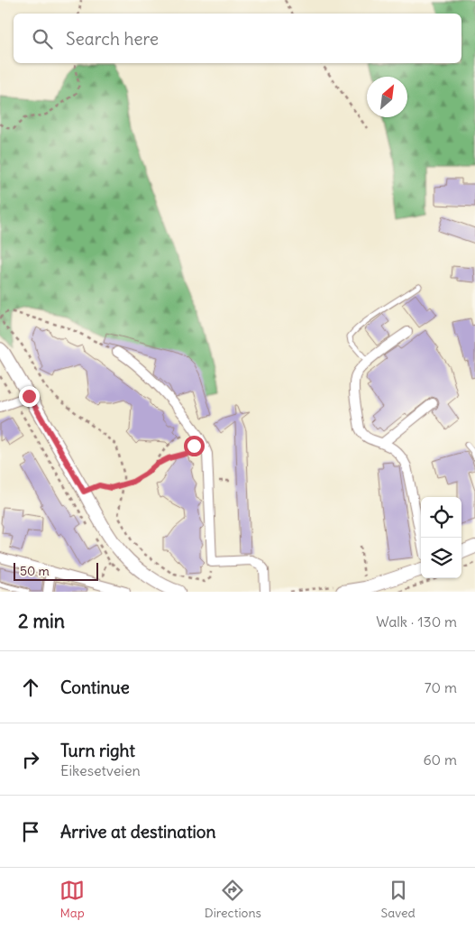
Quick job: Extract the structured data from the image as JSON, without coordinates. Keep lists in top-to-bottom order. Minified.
{"scale_bar":"50 m","north":"top right","page":{"search":"Search here","scale":"50 m","heading":["2 min","Walk · 130 m"],"list":[["Continue","70 m"],["Turn right","Eikesetveien","60 m"],"Arrive at destination"],"nav":["Map","Directions","Saved"]}}
